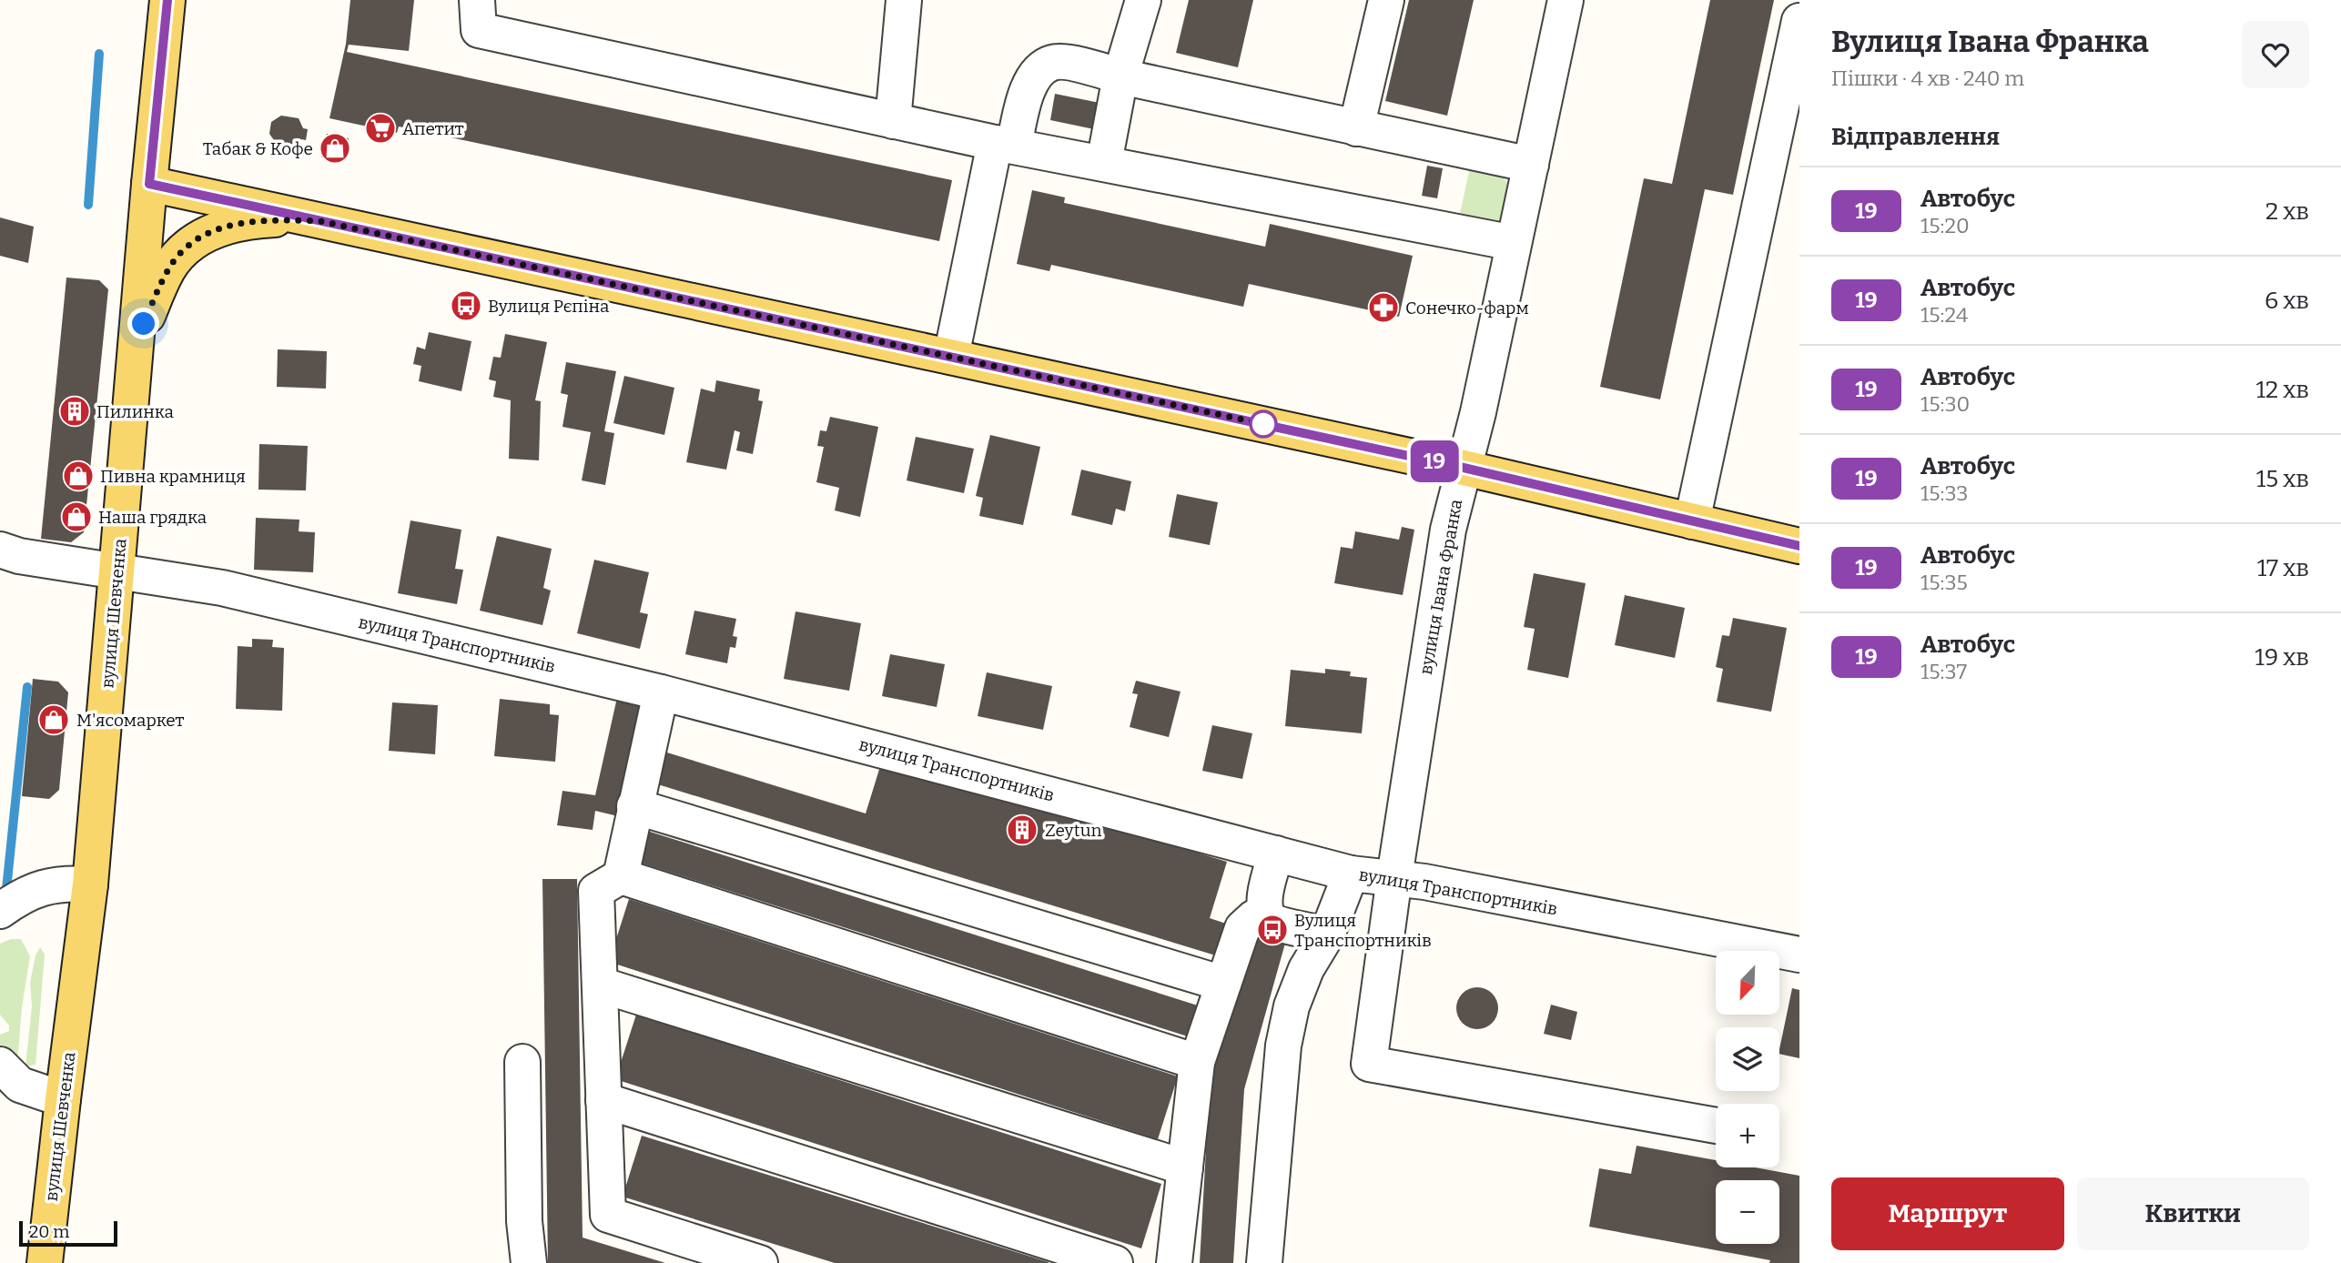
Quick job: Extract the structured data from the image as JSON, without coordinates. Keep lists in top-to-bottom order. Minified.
{"streets":{"main road":["вулиця Шевченка"],"street":["вулиця Івана Франка","вулиця Транспортників"]},"crossings":[["вулиця Івана Франка","вулиця Транспортників"],["вулиця Шевченка","вулиця Транспортників"]],"places":{"supermarket":["Апетит"],"shop":["Табак & Кофе","Пивна крамниця","Наша грядка","М'ясомаркет"],"bus stop":["Вулиця Рєпіна","Вулиця Транспортників"],"pharmacy":["Сонечко-фарм"],"building":["Пилинка","Zeytun"]},"lines":["bus line 19"],"scale_bar":"20 m","north":"bottom left","page":{"on_map":"19","heading":[["Вулиця Івана Франка","Пішки · 4 хв · 240 m"],"Відправлення"],"list":[{"mark":"19","name":"Автобус","note":"15:20","value":"2 хв"},{"mark":"19","name":"Автобус","note":"15:24","value":"6 хв"},{"mark":"19","name":"Автобус","note":"15:30","value":"12 хв"},{"mark":"19","name":"Автобус","note":"15:33","value":"15 хв"},{"mark":"19","name":"Автобус","note":"15:35","value":"17 хв"},{"mark":"19","name":"Автобус","note":"15:37","value":"19 хв"}],"map_buttons":["+","−"],"buttons":["Маршрут","Квитки"],"scale":"20 m"}}
